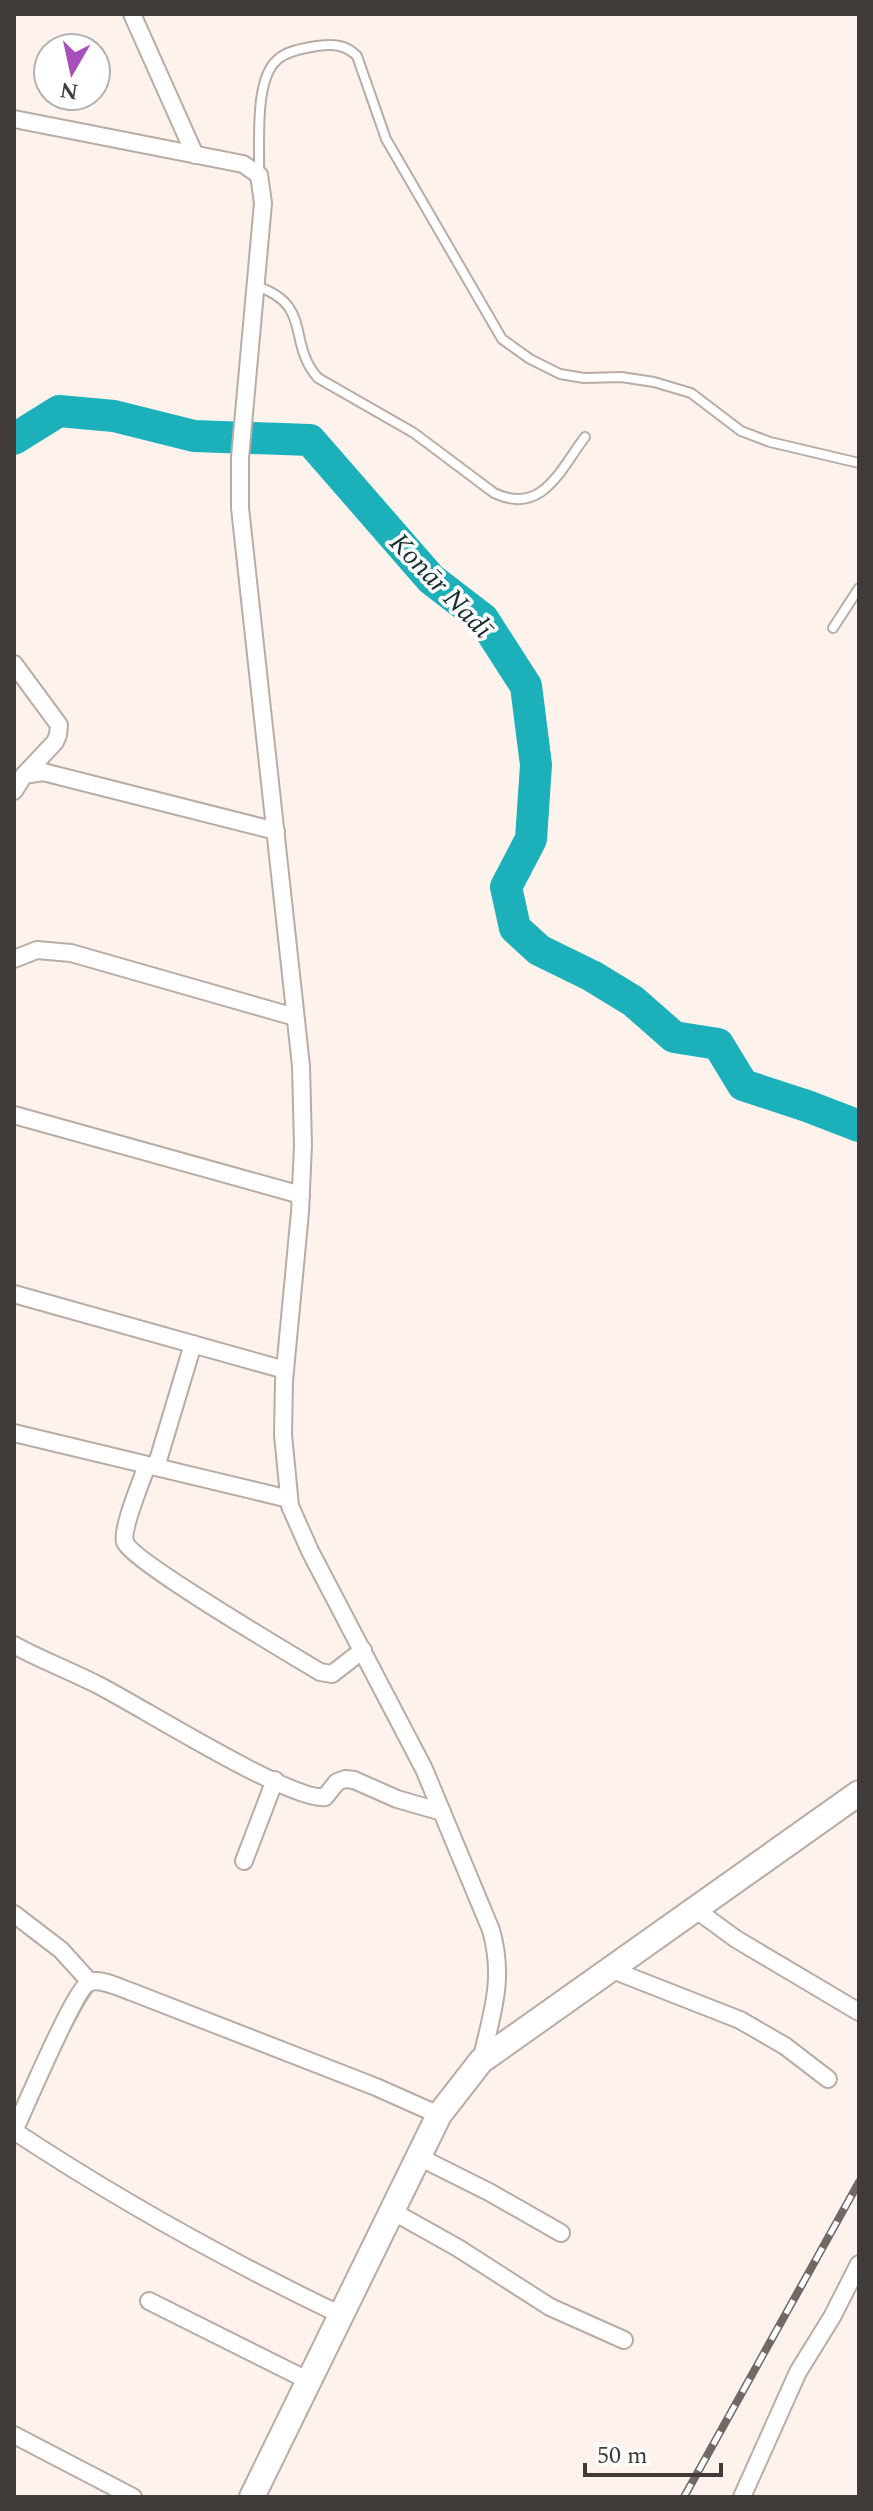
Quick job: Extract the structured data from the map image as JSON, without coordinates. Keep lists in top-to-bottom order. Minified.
{"water":["Konār Nadī"],"scale_bar":"50 m","north":"bottom"}
